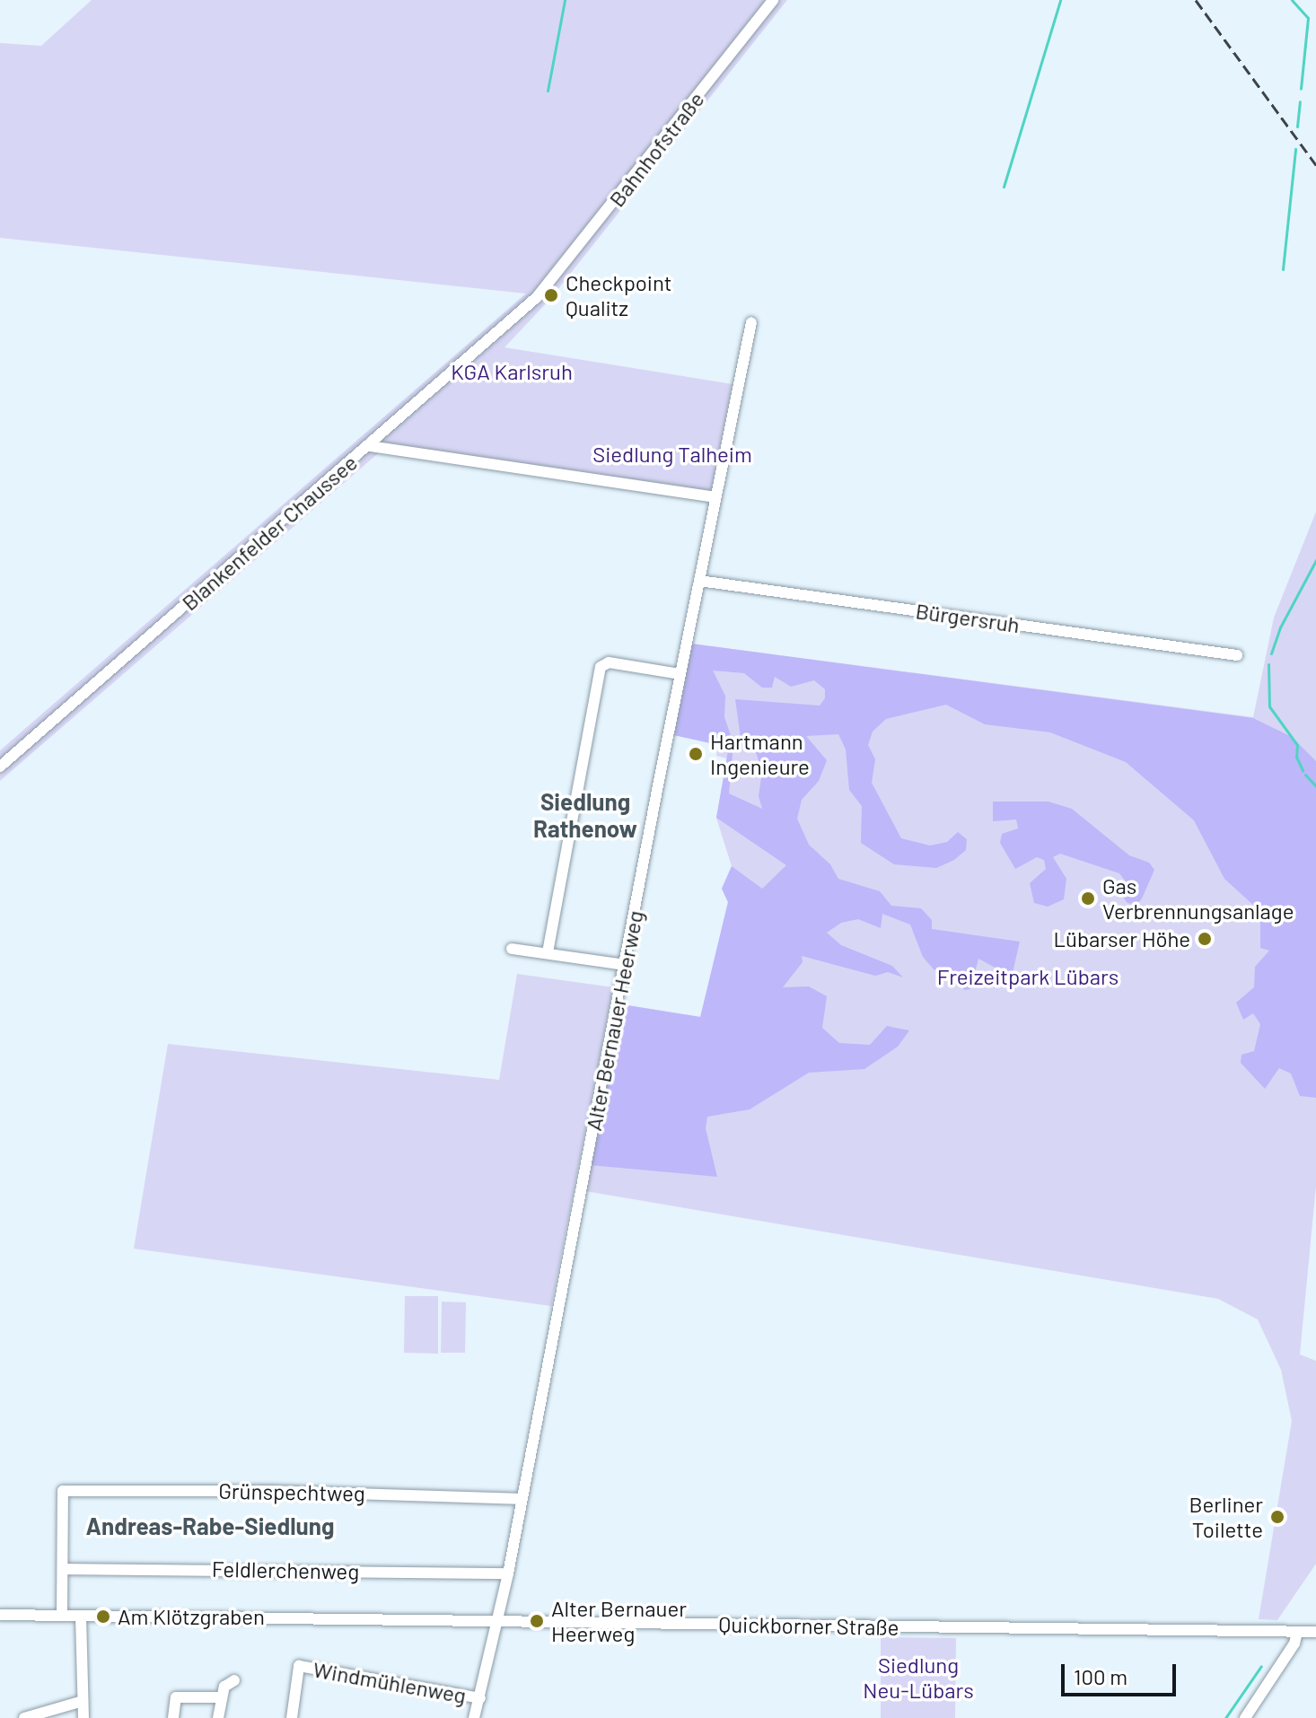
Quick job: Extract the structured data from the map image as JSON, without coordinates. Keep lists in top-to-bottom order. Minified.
{"streets":{"street":["Bahnhofstraße","Blankenfelder Chaussee","Bürgersruh","Alter Bernauer Heerweg","Grünspechtweg","Feldlerchenweg","Quickborner Straße","Windmühlenweg"]},"crossings":[["Bahnhofstraße","Blankenfelder Chaussee"],["Bürgersruh","Alter Bernauer Heerweg"],["Alter Bernauer Heerweg","Grünspechtweg"],["Alter Bernauer Heerweg","Feldlerchenweg"],["Alter Bernauer Heerweg","Quickborner Straße"],["Alter Bernauer Heerweg","Windmühlenweg"],["Grünspechtweg","Feldlerchenweg"]],"districts":["Siedlung Rathenow","Andreas-Rabe-Siedlung"],"parks":["KGA Karlsruh","Siedlung Talheim","Freizeitpark Lübars","Siedlung Neu-Lübars"],"places":["Checkpoint Qualitz","Hartmann Ingenieure","Gas Verbrennungsanlage","Lübarser Höhe","Berliner Toilette","Am Klötzgraben","Alter Bernauer Heerweg"],"scale_bar":"100 m"}
